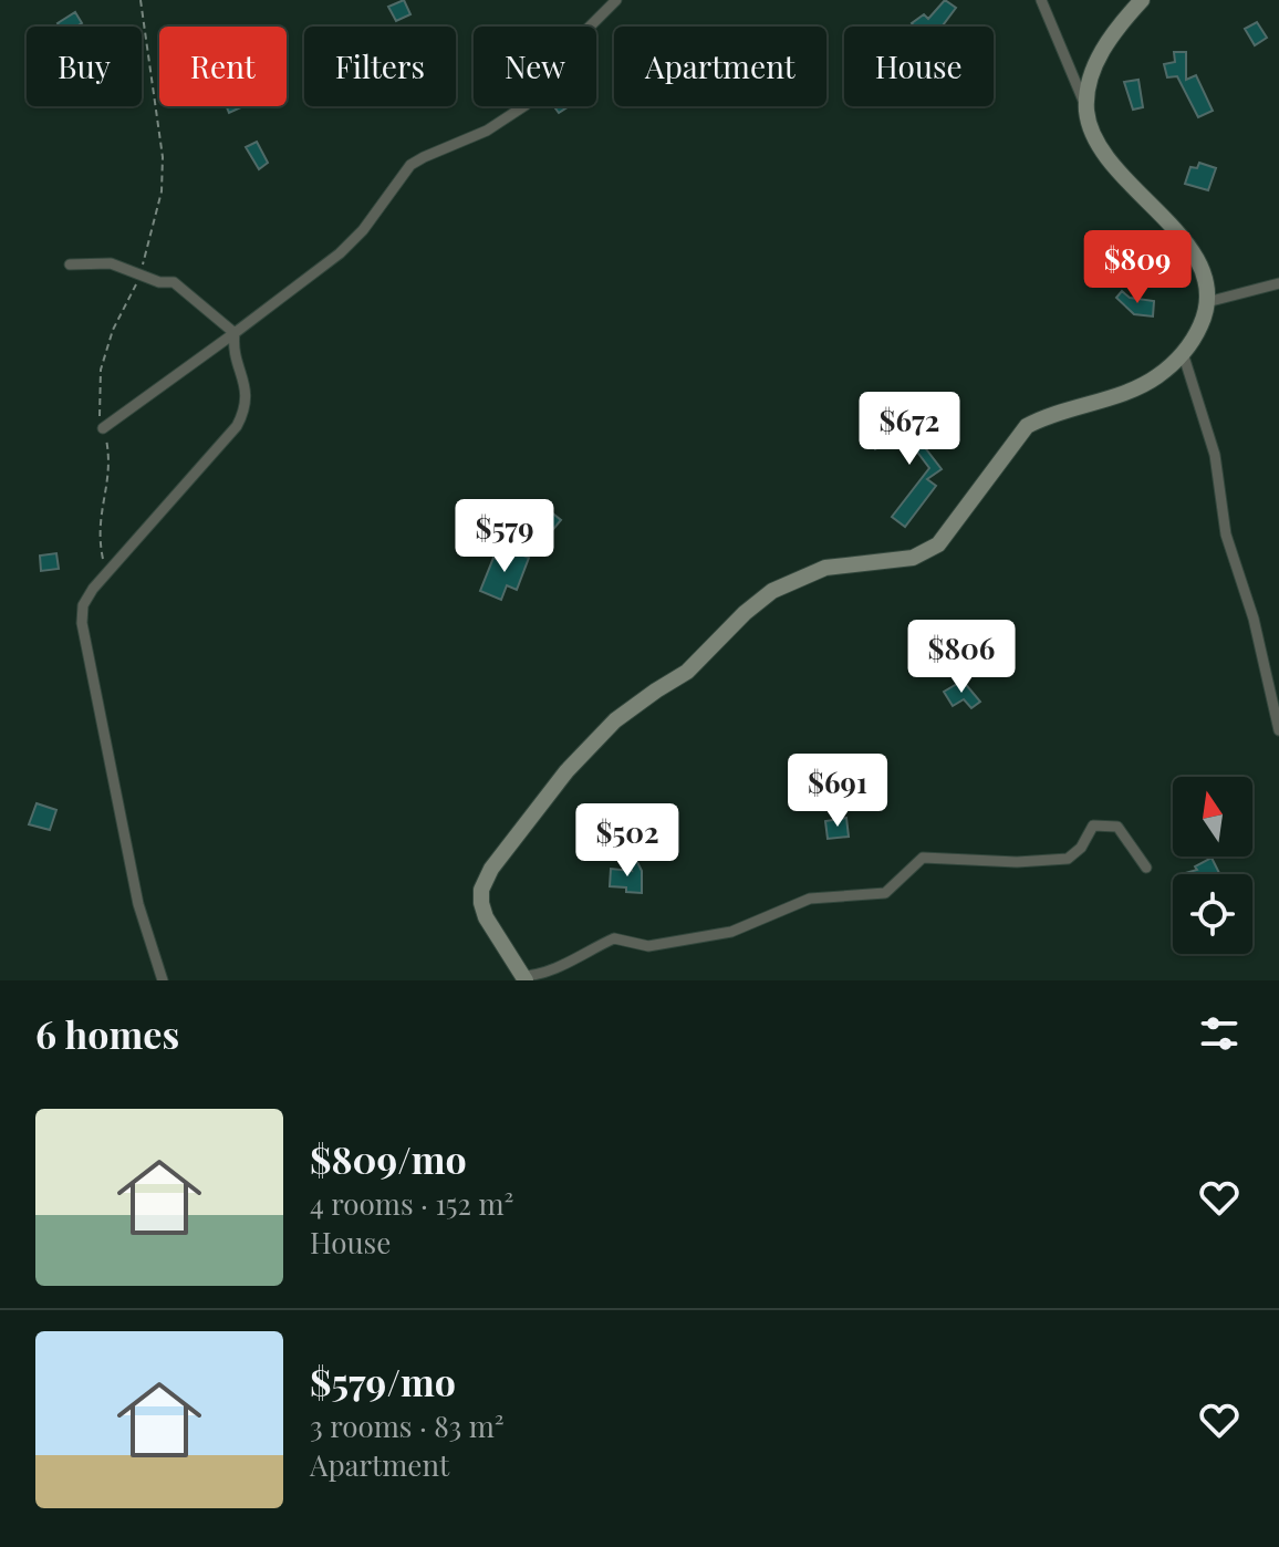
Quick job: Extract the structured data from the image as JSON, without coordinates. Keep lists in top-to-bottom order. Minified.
{"north":"top","page":{"chip":["Buy","Rent","Filters","New","Apartment","House"],"price":["$809","$672","$579","$806","$691","$502"],"heading":"6 homes","list":[{"name":"$809/mo","note":"4 rooms · 152 m² · House"},{"name":"$579/mo","note":"3 rooms · 83 m² · Apartment"}]}}
